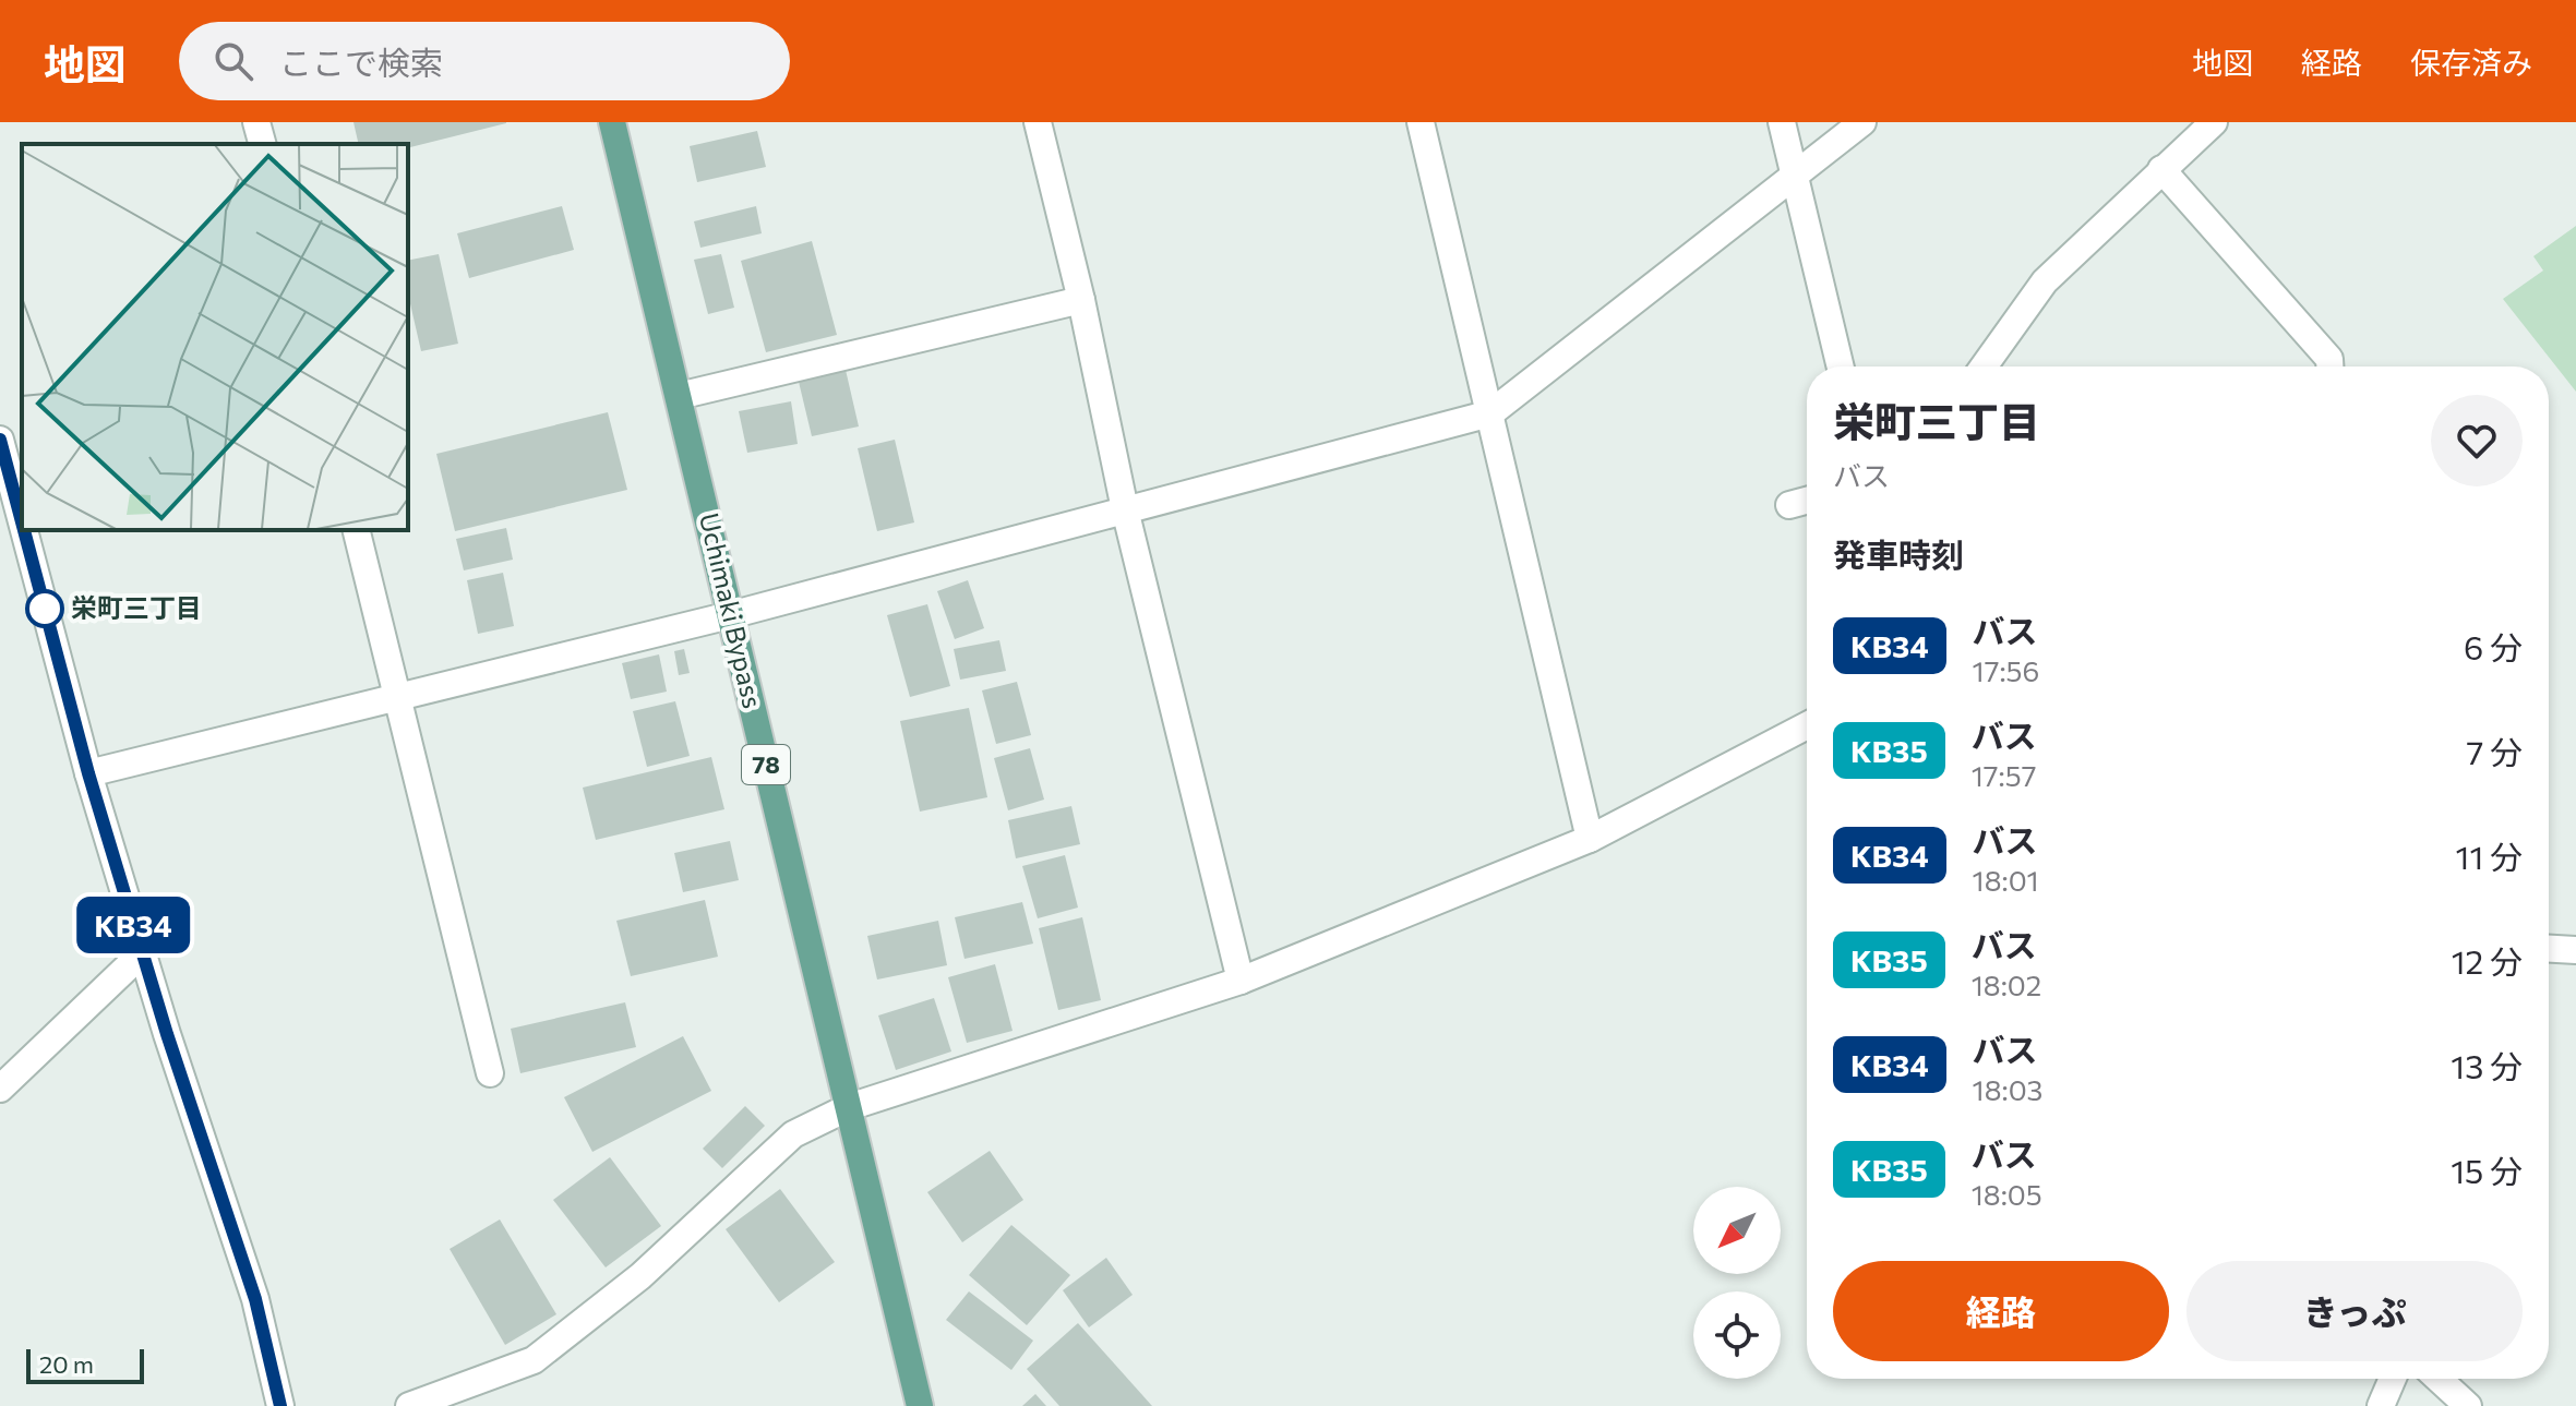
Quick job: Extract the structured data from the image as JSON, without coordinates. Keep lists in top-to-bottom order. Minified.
{"streets":{"main road":["Uchimaki Bypass","78"]},"places":["栄町三丁目"],"lines":["bus line KB34"],"scale_bar":"20 m","north":"bottom left","page":{"header":"地図","search":"ここで検索","nav":["地図","経路","保存済み"],"on_map":"KB34","heading":[["栄町三丁目","バス"],"発車時刻"],"list":[{"mark":"KB34","name":"バス","note":"17:56","value":"6 分"},{"mark":"KB35","name":"バス","note":"17:57","value":"7 分"},{"mark":"KB34","name":"バス","note":"18:01","value":"11 分"},{"mark":"KB35","name":"バス","note":"18:02","value":"12 分"},{"mark":"KB34","name":"バス","note":"18:03","value":"13 分"},{"mark":"KB35","name":"バス","note":"18:05","value":"15 分"}],"buttons":["経路","きっぷ"],"scale":"20 m"}}
